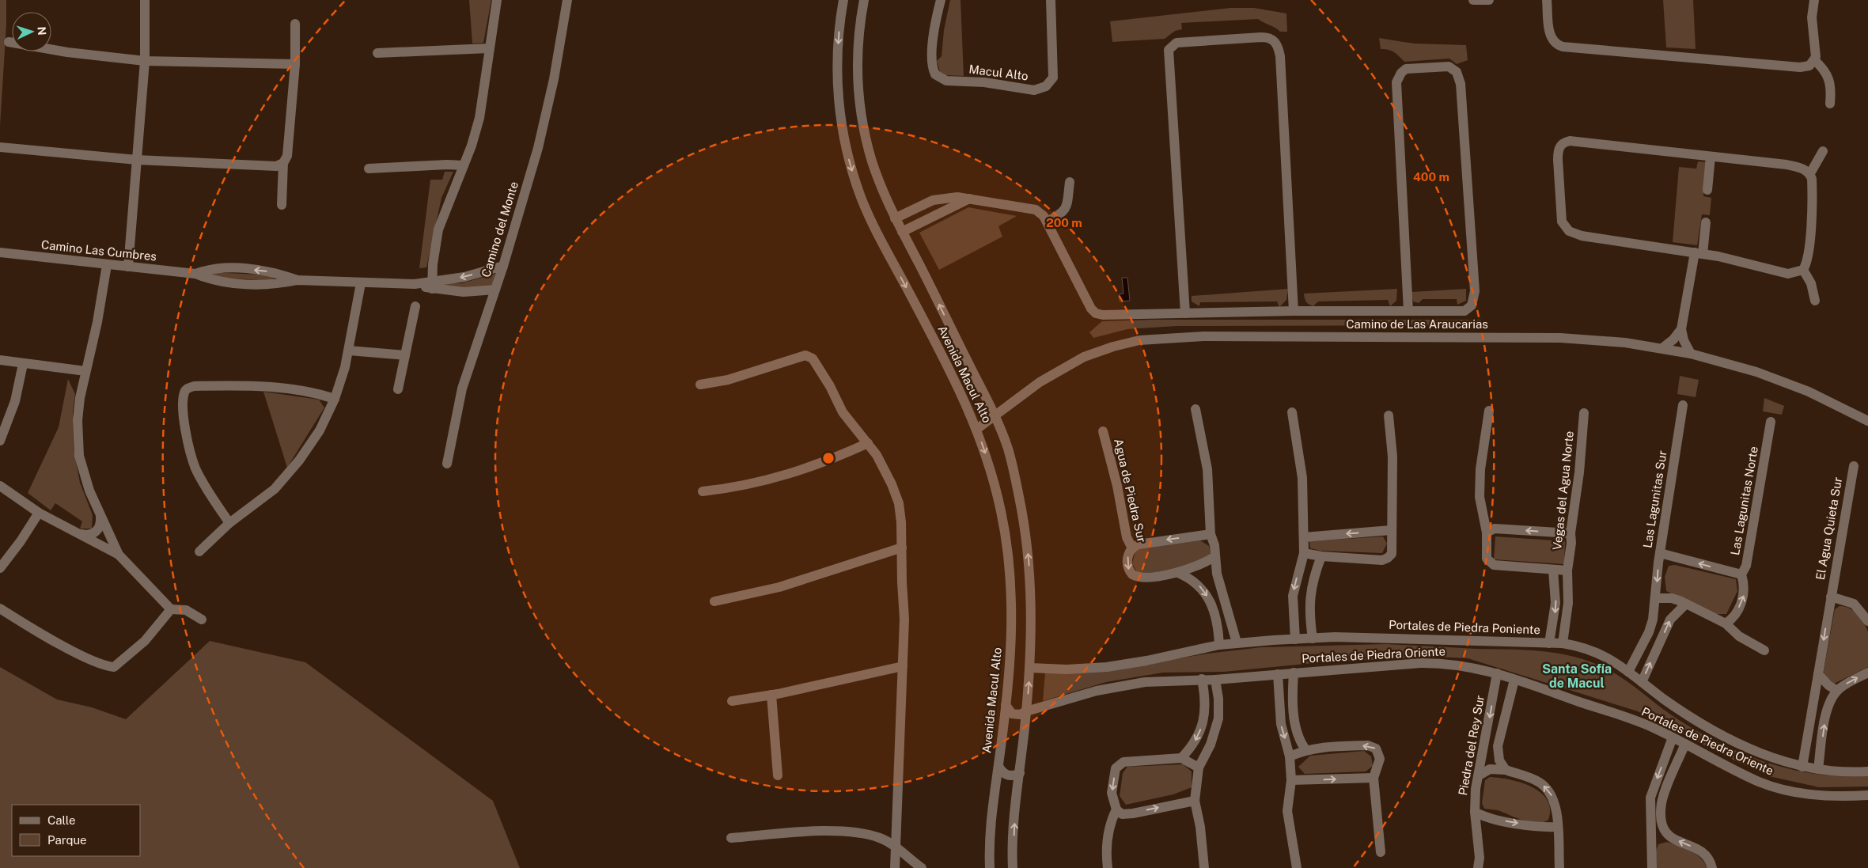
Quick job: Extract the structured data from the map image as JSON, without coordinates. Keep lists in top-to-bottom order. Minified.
{"streets":{"street":["Macul Alto","Camino del Monte","Camino Las Cumbres","Camino de Las Araucarias","Avenida Macul Alto","Agua de Piedra Sur","Vegas del Agua Norte","Las Lagunitas Sur","Las Lagunitas Norte","El Agua Quieta Sur","Portales de Piedra Poniente","Portales de Piedra Oriente","Piedra del Rey Sur"]},"crossings":[["Camino del Monte","Camino Las Cumbres"],["Camino de Las Araucarias","Avenida Macul Alto"],["Avenida Macul Alto","Portales de Piedra Poniente"],["Avenida Macul Alto","Portales de Piedra Oriente"],["Vegas del Agua Norte","Portales de Piedra Poniente"],["Las Lagunitas Sur","Portales de Piedra Poniente"],["El Agua Quieta Sur","Portales de Piedra Poniente"],["Portales de Piedra Oriente","Piedra del Rey Sur"]],"districts":["Santa Sofía de Macul"],"legend":["Calle","Parque"],"north":"right","rings":["400 m","200 m"]}
